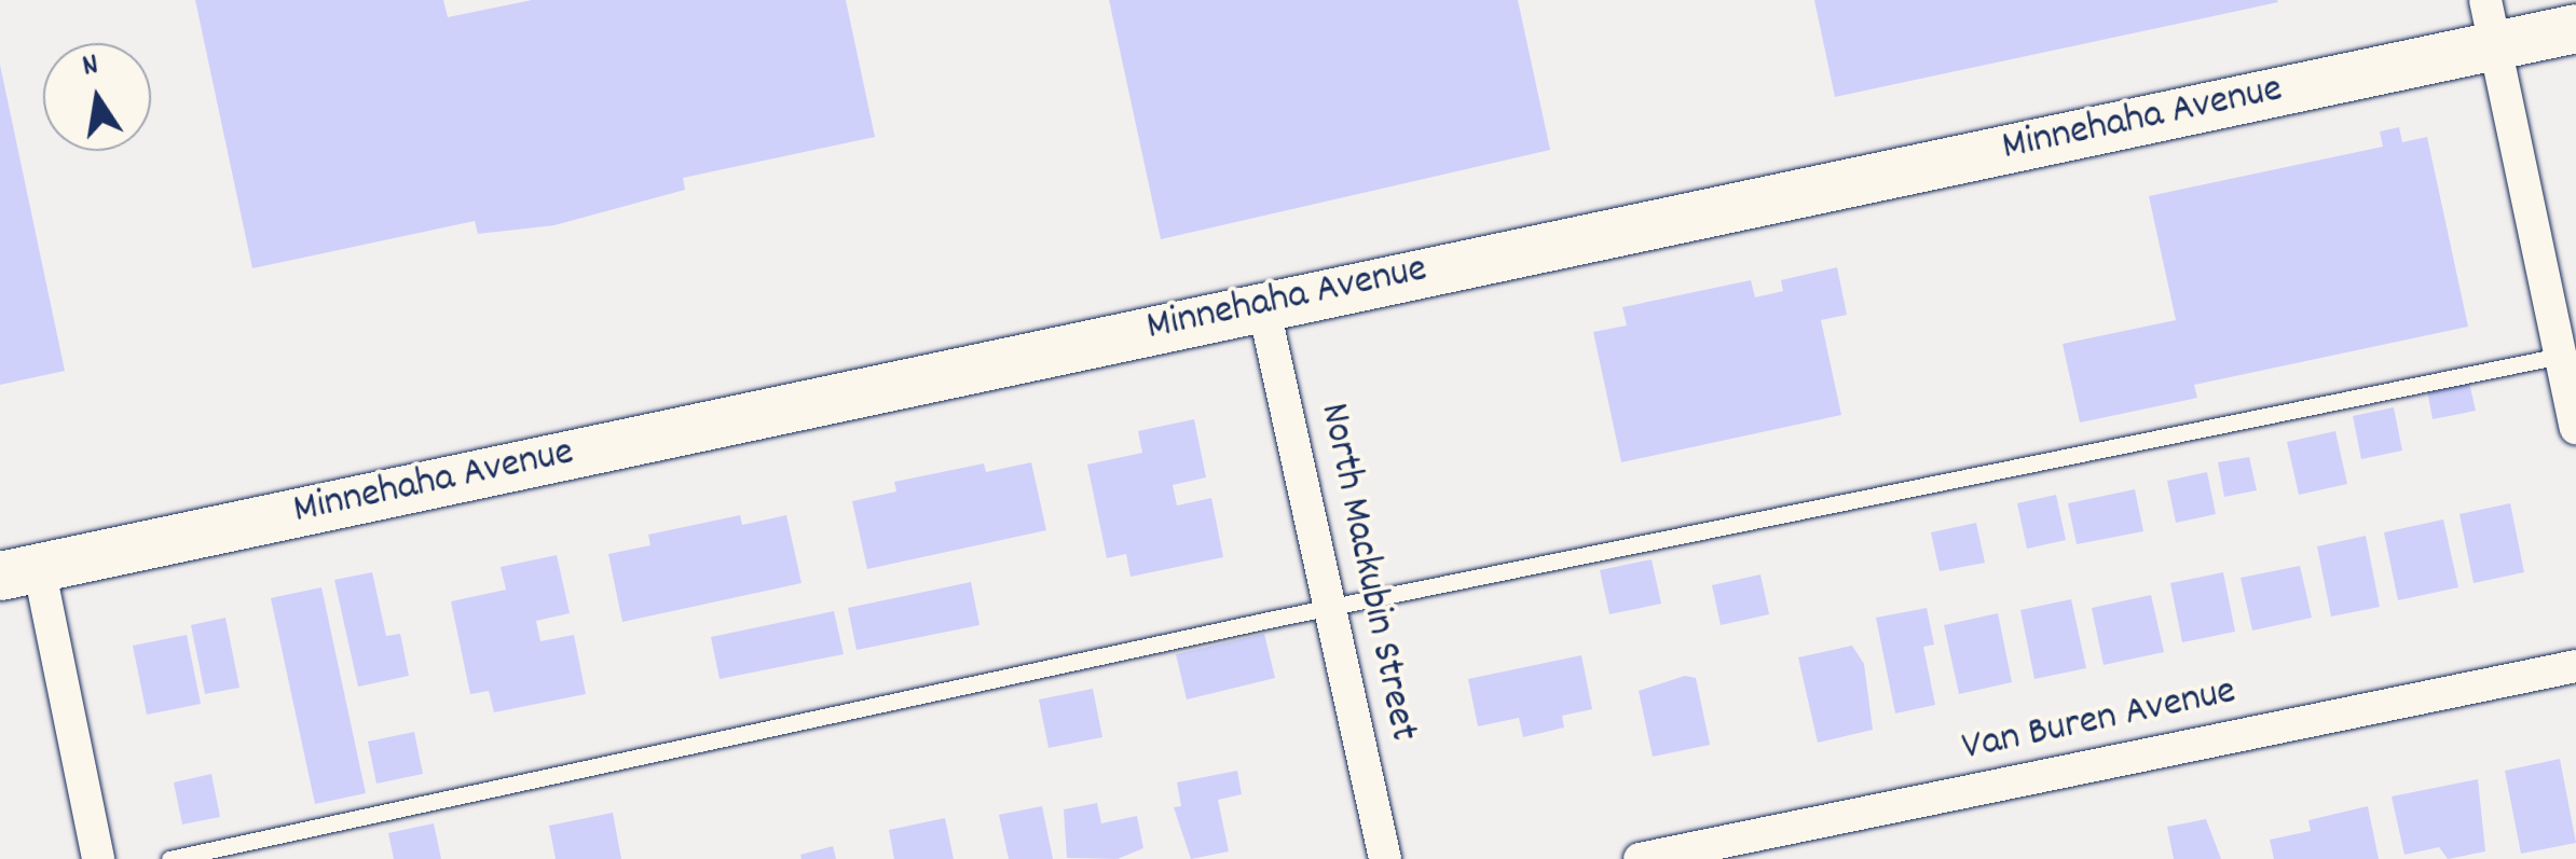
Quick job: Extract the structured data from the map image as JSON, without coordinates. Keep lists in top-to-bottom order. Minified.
{"streets":{"main road":["Minnehaha Avenue"],"street":["North Mackubin Street","Van Buren Avenue"]},"crossings":[["Minnehaha Avenue","North Mackubin Street"]],"north":"top"}
